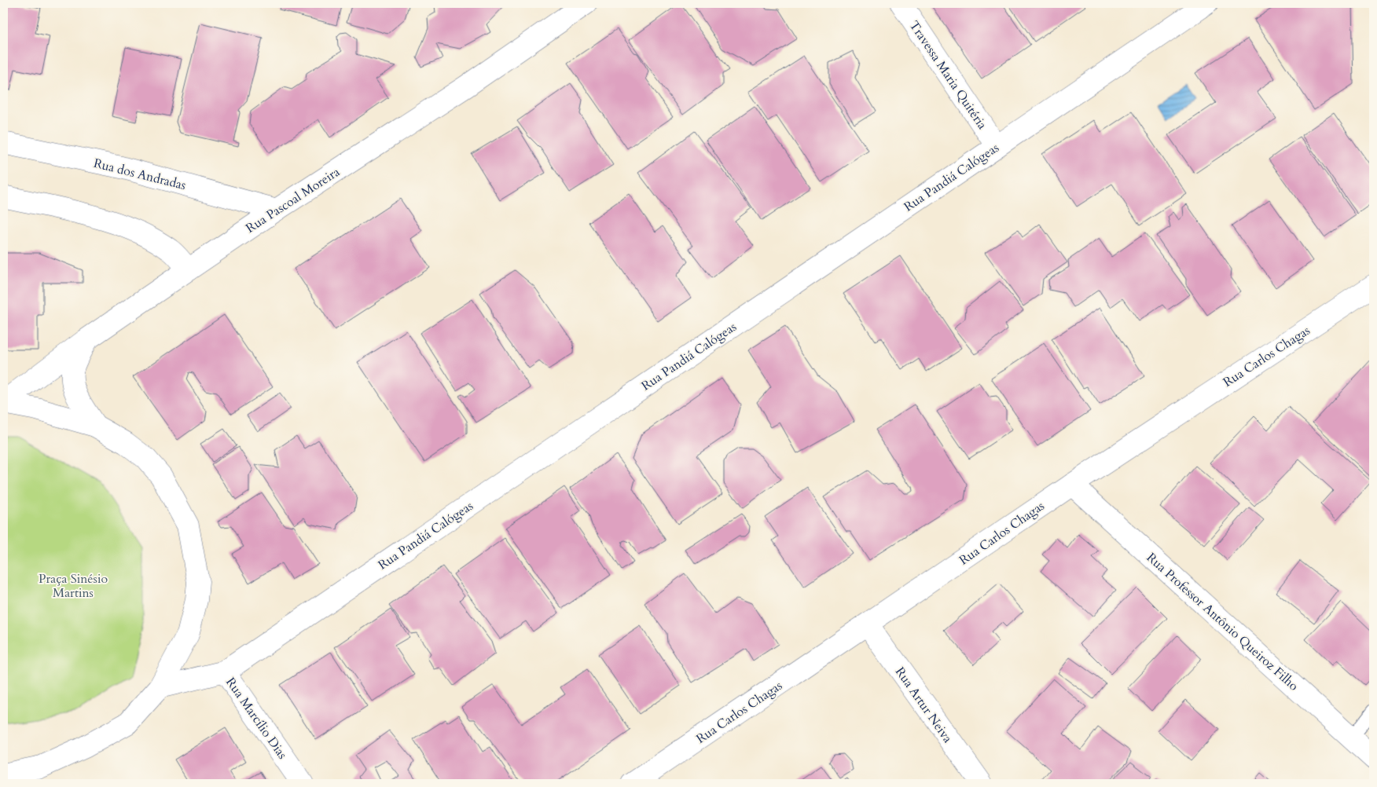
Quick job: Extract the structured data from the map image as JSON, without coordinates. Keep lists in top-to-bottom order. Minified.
{"streets":{"street":["Travessa Maria Quitéria","Rua dos Andradas","Rua Pandiá Calógeas","Rua Pascoal Moreira","Rua Carlos Chagas","Rua Professor Antônio Queiroz Filho","Rua Artur Neiva","Rua Marcílio Dias"]},"crossings":[["Travessa Maria Quitéria","Rua Pandiá Calógeas"],["Rua dos Andradas","Rua Pascoal Moreira"],["Rua Pandiá Calógeas","Rua Marcílio Dias"],["Rua Carlos Chagas","Rua Professor Antônio Queiroz Filho"],["Rua Carlos Chagas","Rua Artur Neiva"]],"parks":["Praça Sinésio Martins"]}
